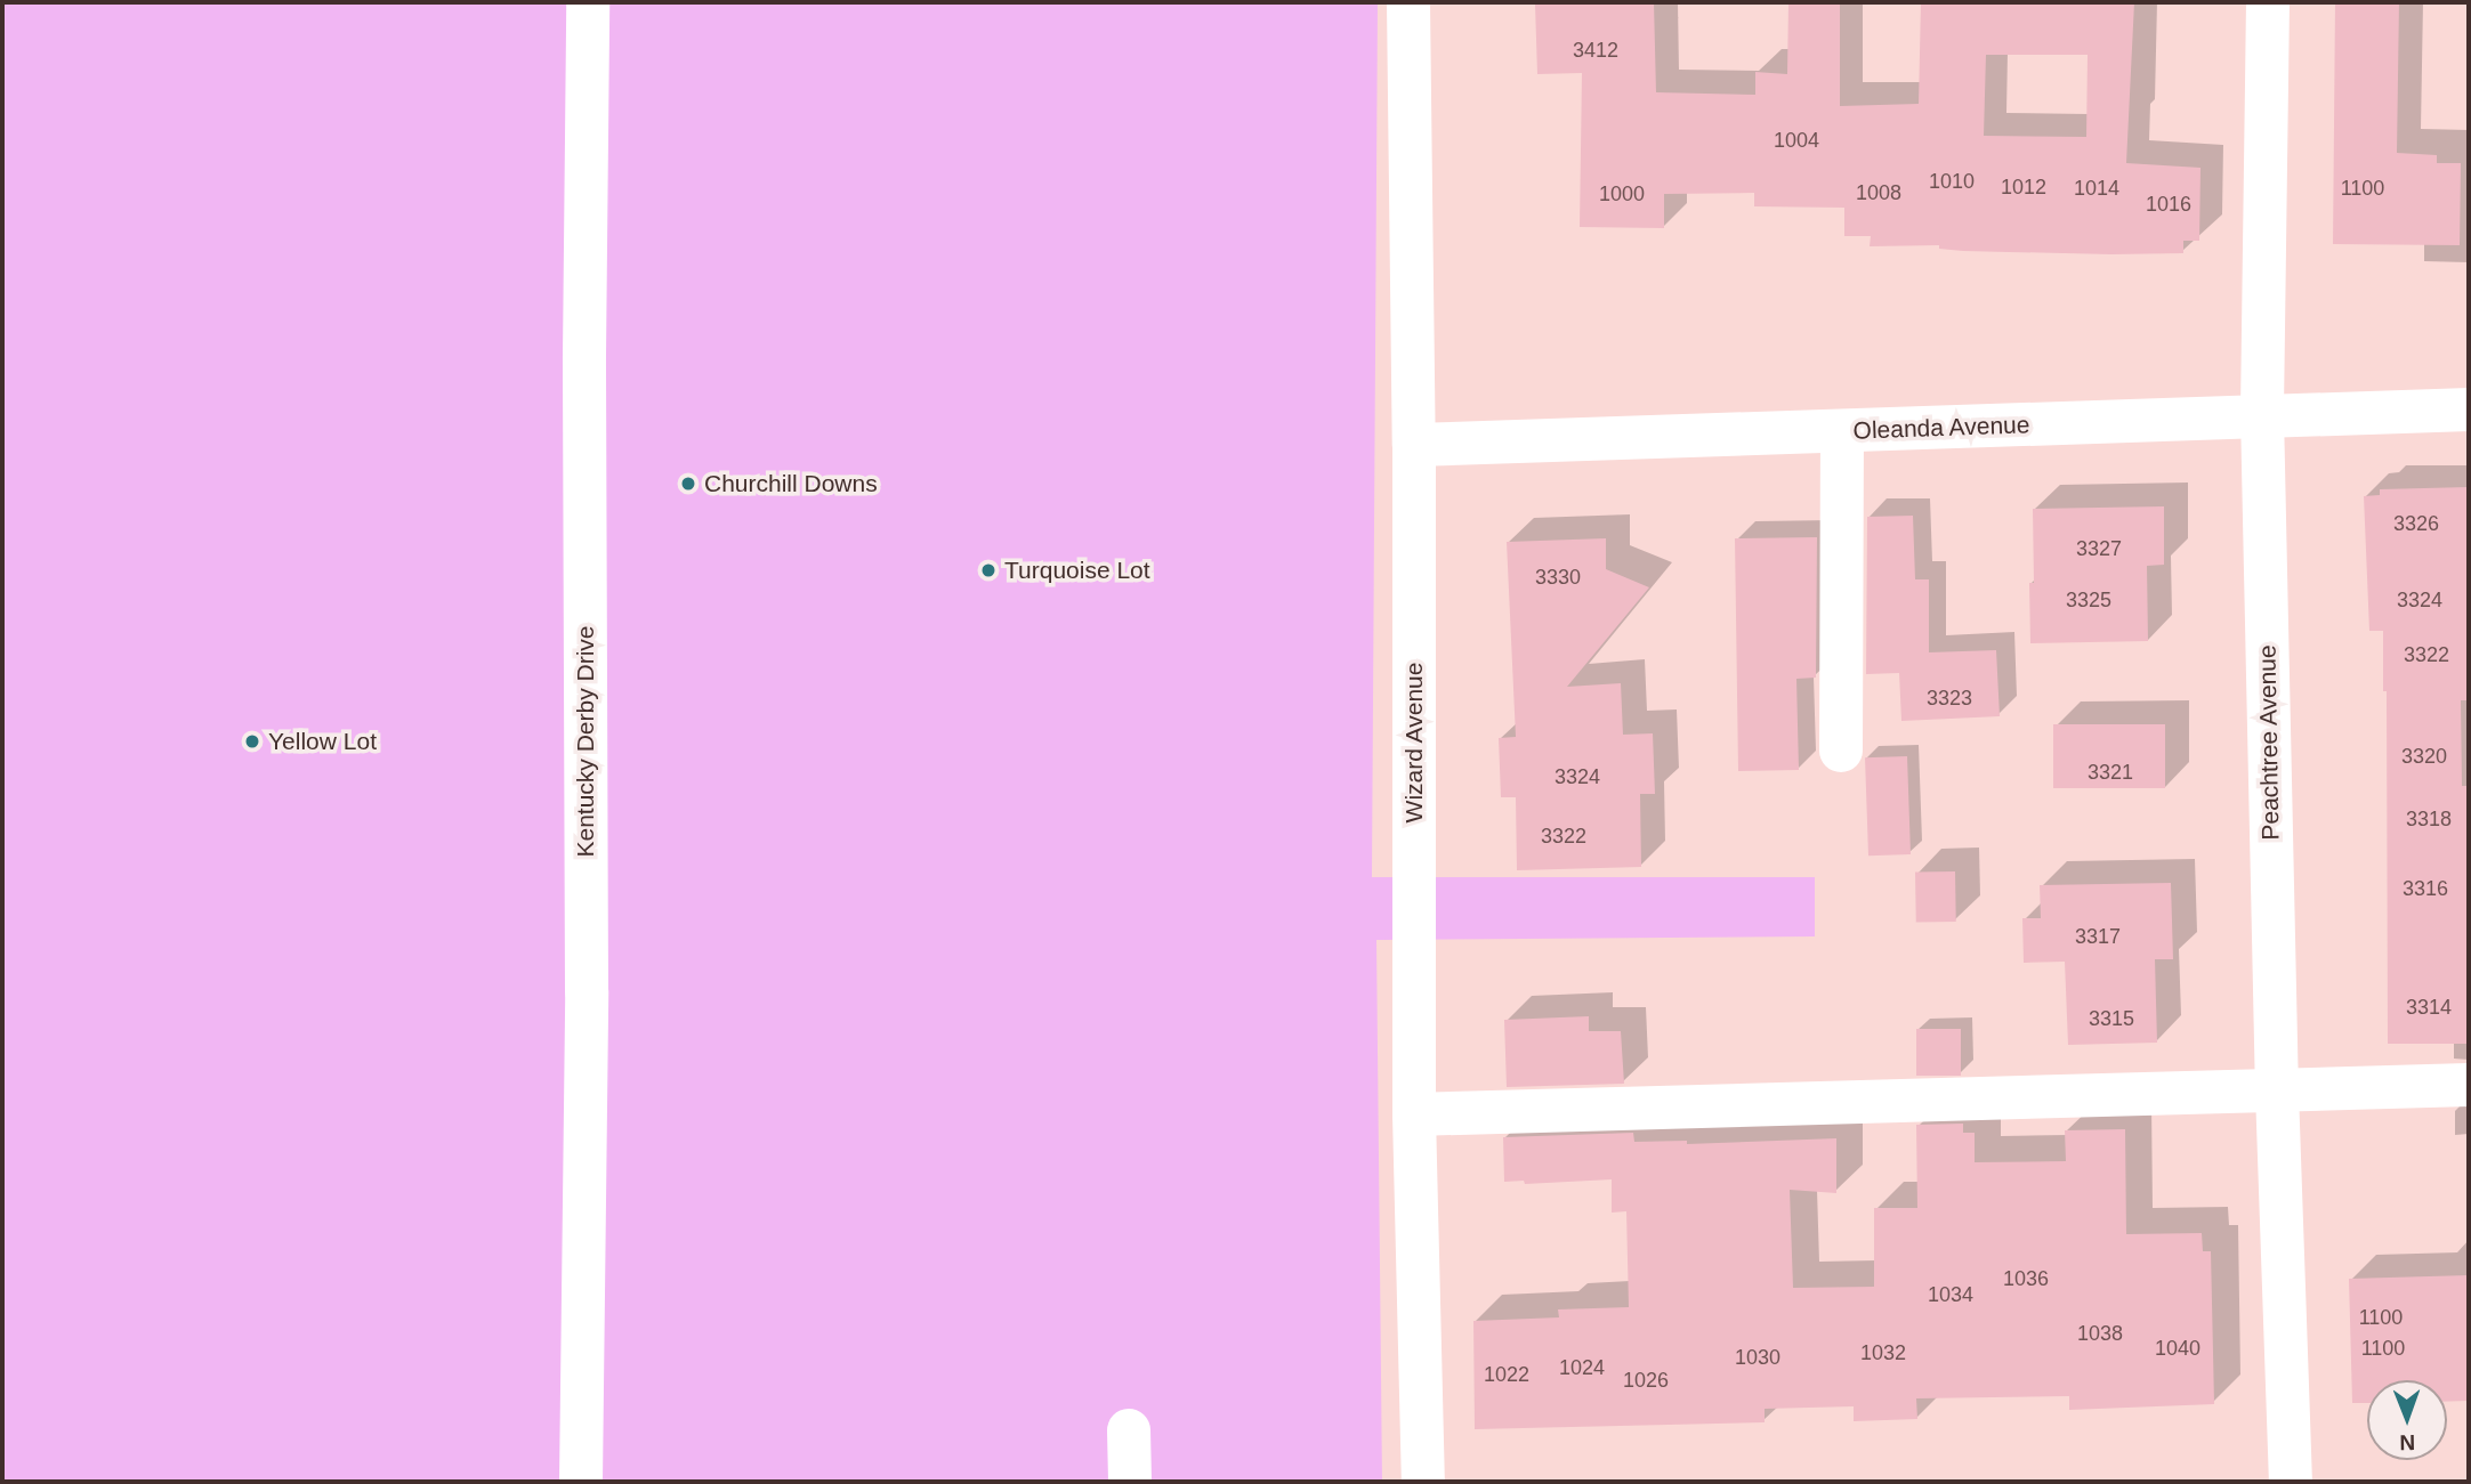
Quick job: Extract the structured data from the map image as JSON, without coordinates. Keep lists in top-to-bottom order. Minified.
{"streets":{"street":["Oleanda Avenue","Kentucky Derby Drive","Wizard Avenue","Peachtree Avenue"]},"crossings":[["Oleanda Avenue","Wizard Avenue"],["Oleanda Avenue","Peachtree Avenue"]],"places":["Churchill Downs","Turquoise Lot","Yellow Lot"],"house_numbers":["3412","1004","1010","1012","1014","1100","1008","1000","1016","3326","3327","3330","3325","3324","3322","3323","3320","3321","3324","3318","3322","3316","3317","3314","3315","1036","1034","1100","1038","1040","1100","1032","1030","1024","1022","1026"],"north":"bottom"}
